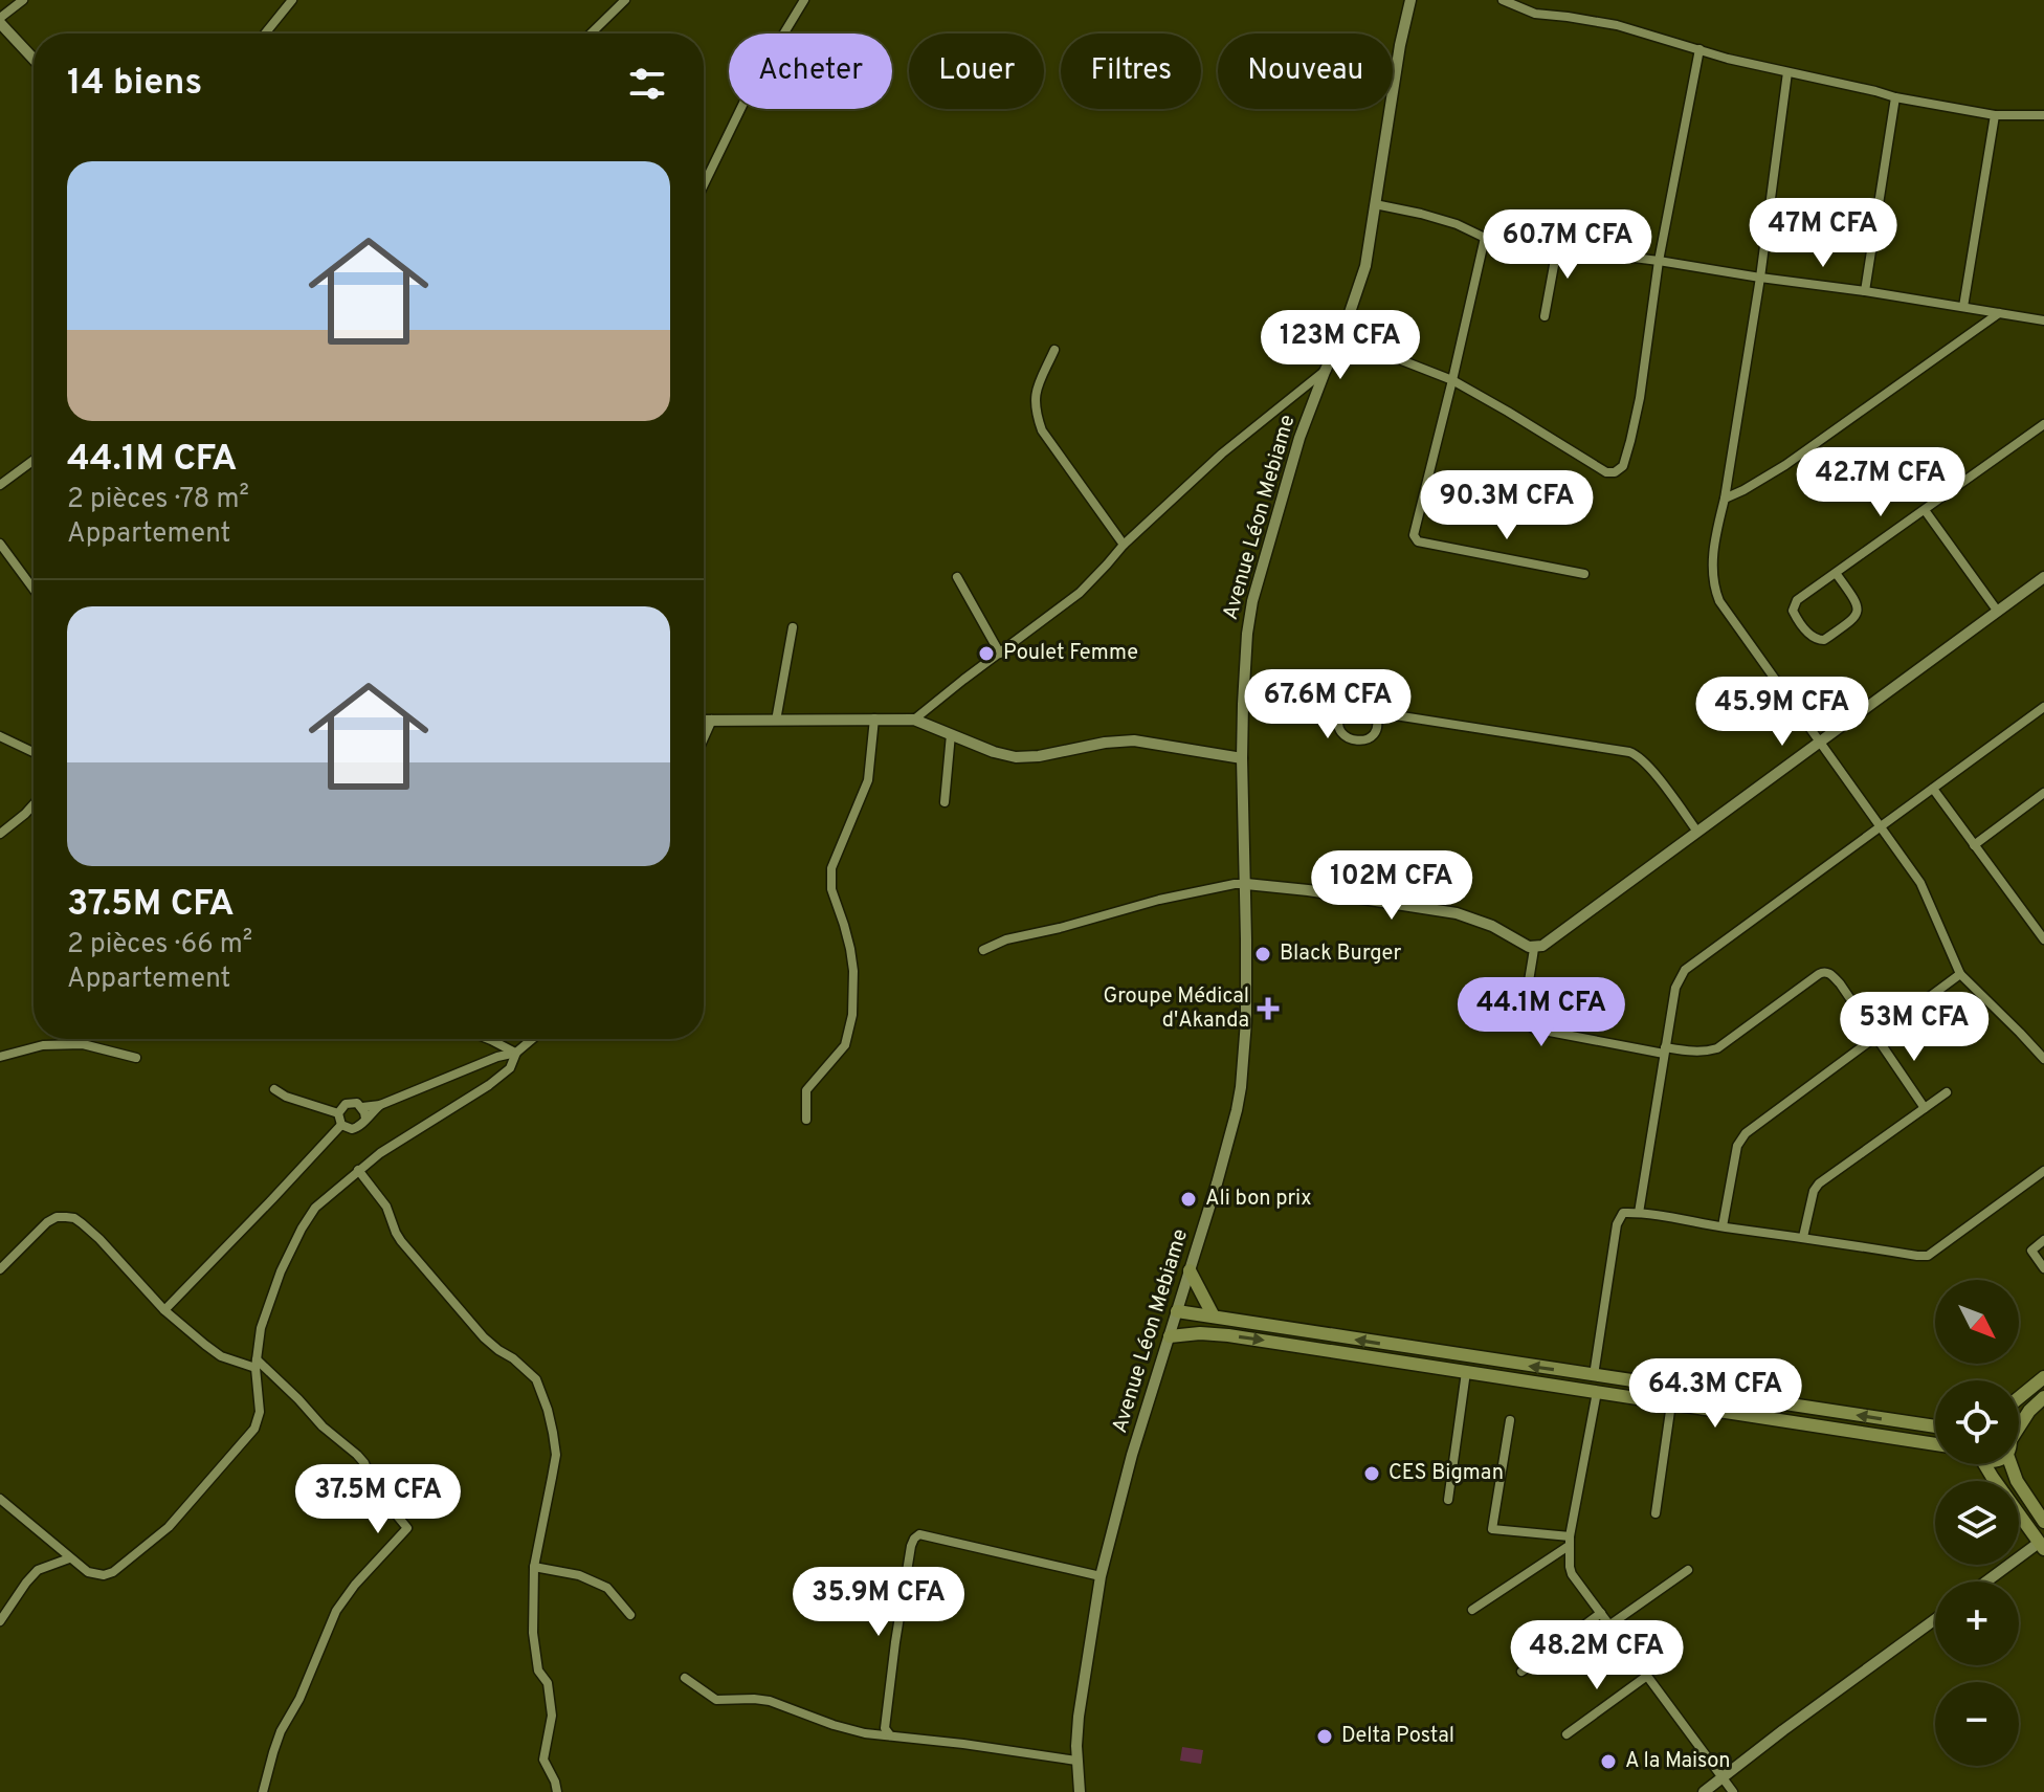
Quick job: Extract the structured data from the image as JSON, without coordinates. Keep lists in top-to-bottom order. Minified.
{"streets":{"street":["Avenue Léon Mebiame"]},"places":{"other":["Poulet Femme","Black Burger","Ali bon prix","CES Bigman","Delta Postal","A la Maison"],"health":["Groupe Médical d'Akanda"]},"north":"bottom right","page":{"chip":["Acheter","Louer","Filtres","Nouveau"],"heading":"14 biens","list":[{"name":"44.1M CFA","note":"2 pièces · 78 m² · Appartement"},{"name":"37.5M CFA","note":"2 pièces · 66 m² · Appartement"}],"price":["47M CFA","60.7M CFA","123M CFA","42.7M CFA","90.3M CFA","67.6M CFA","45.9M CFA","102M CFA","44.1M CFA","53M CFA","64.3M CFA","37.5M CFA","35.9M CFA","48.2M CFA"],"map_buttons":["+","−"]}}
